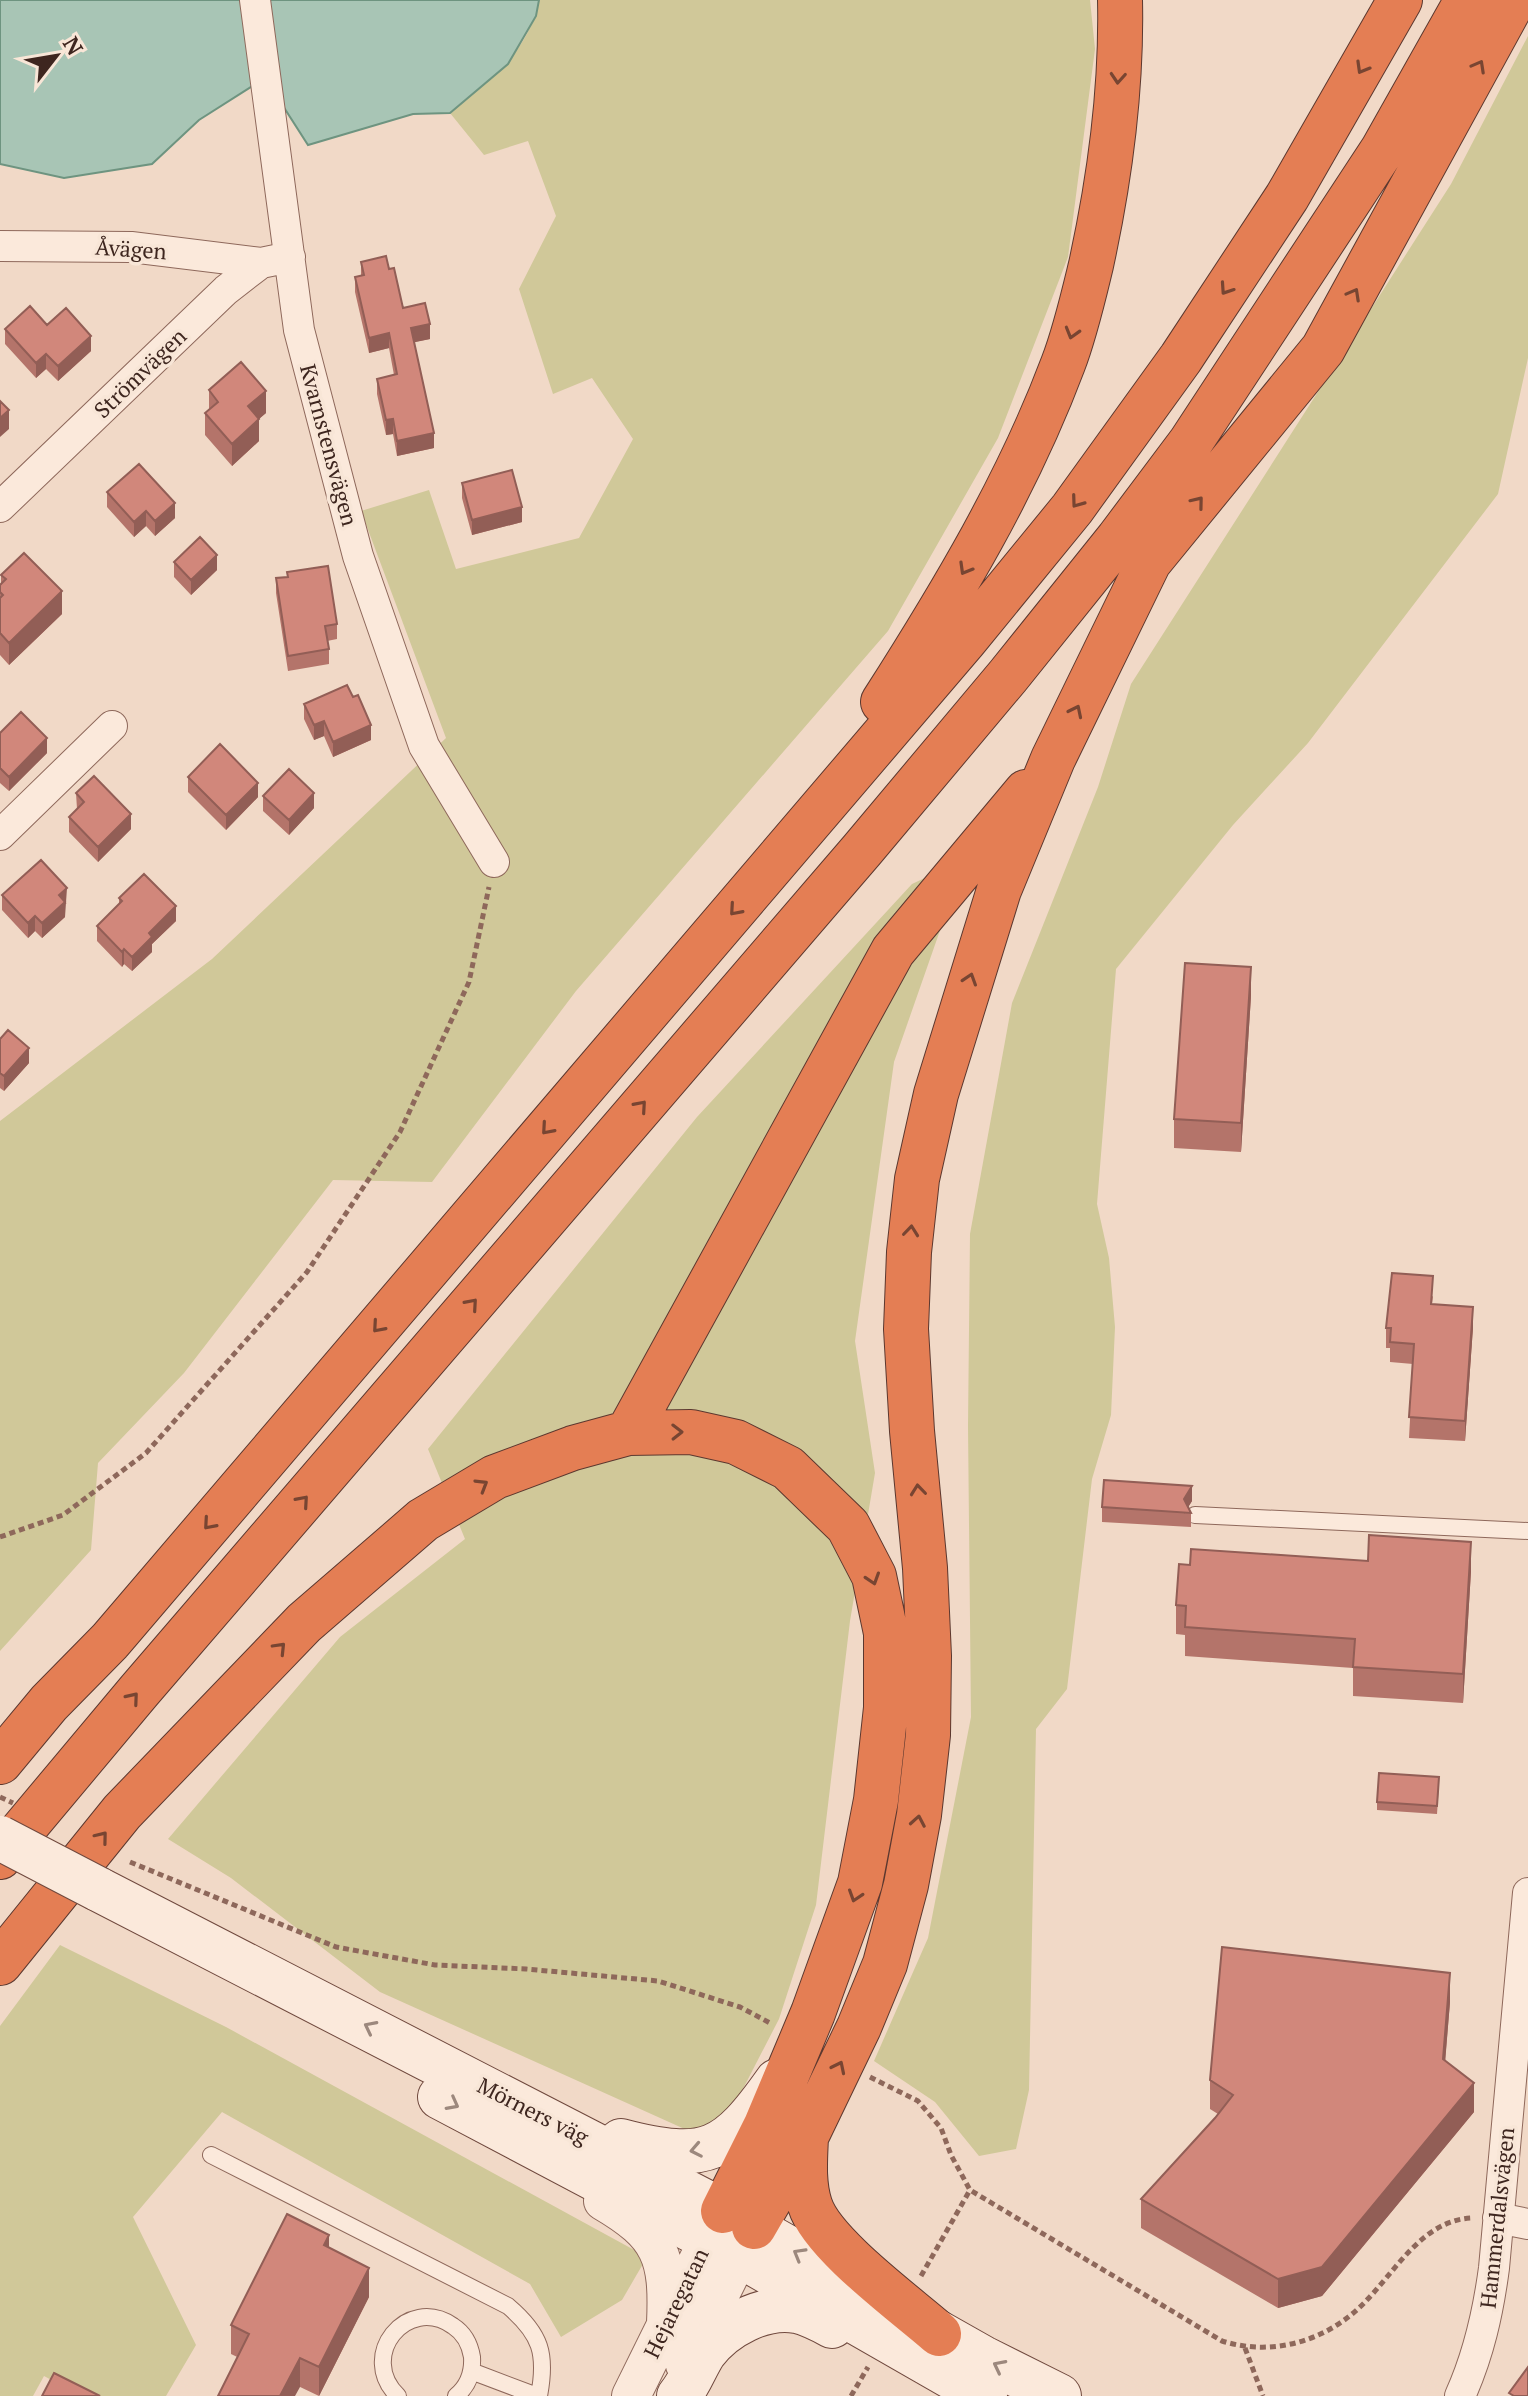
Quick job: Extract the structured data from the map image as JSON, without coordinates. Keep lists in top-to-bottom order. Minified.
{"streets":{"main road":["Mörners väg"],"street":["Åvägen","Strömvägen","Kvarnstensvägen","Hammerdalsvägen","Hejaregatan"]},"crossings":[["Åvägen","Strömvägen"],["Åvägen","Kvarnstensvägen"],["Strömvägen","Kvarnstensvägen"],["Mörners väg","Hejaregatan"]],"north":"top right"}
